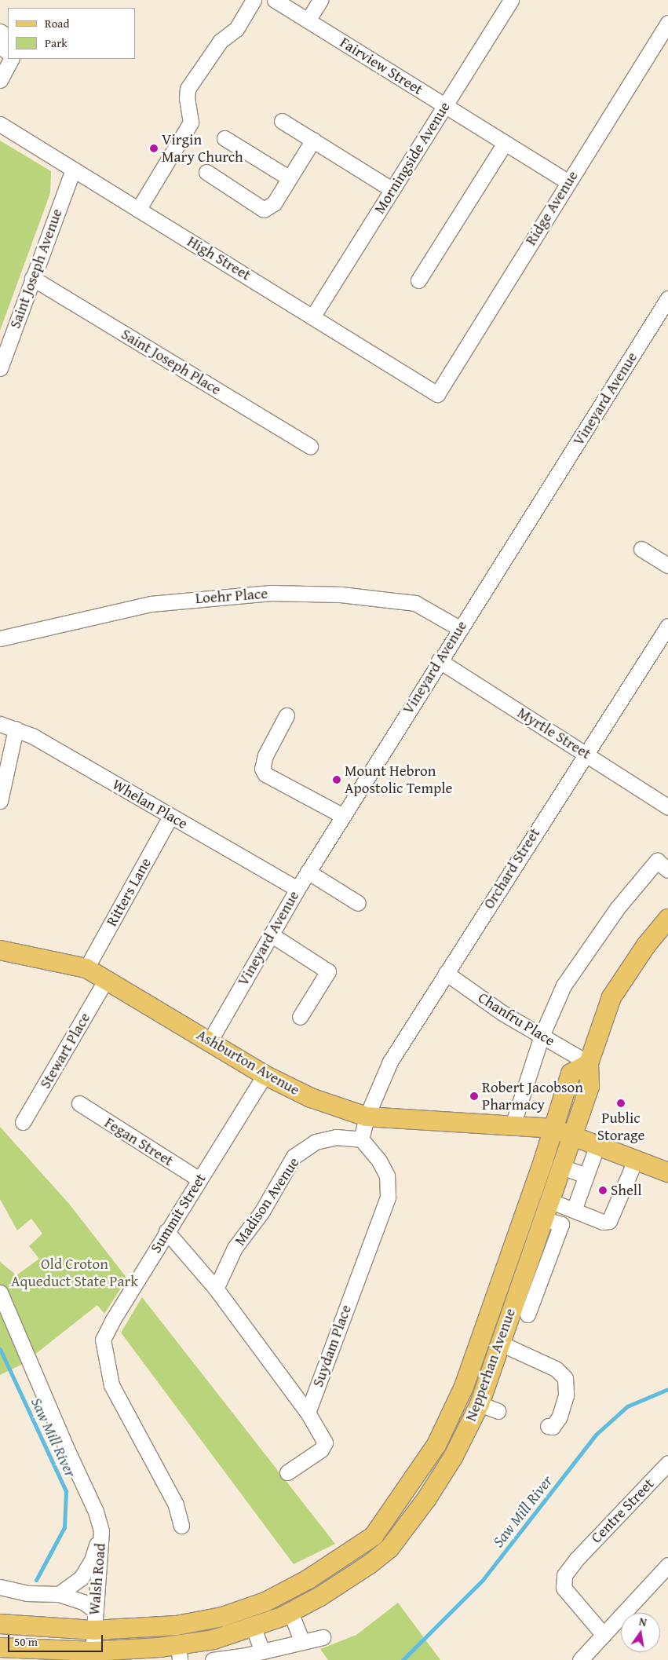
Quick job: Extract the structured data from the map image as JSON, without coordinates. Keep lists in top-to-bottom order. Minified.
{"streets":{"main road":["Ashburton Avenue","Nepperhan Avenue"],"street":["Fairview Street","Morningside Avenue","Ridge Avenue","High Street","Saint Joseph Avenue","Saint Joseph Place","Vineyard Avenue","Loehr Place","Myrtle Street","Whelan Place","Orchard Street","Ritters Lane","Chanfru Place","Stewart Place","Fegan Street","Madison Avenue","Summit Street","Suydam Place","Centre Street","Walsh Road"]},"crossings":[["Fairview Street","Morningside Avenue"],["Fairview Street","Ridge Avenue"],["Morningside Avenue","High Street"],["Ridge Avenue","High Street"],["High Street","Saint Joseph Avenue"],["Saint Joseph Avenue","Saint Joseph Place"],["Vineyard Avenue","Loehr Place"],["Vineyard Avenue","Myrtle Street"],["Vineyard Avenue","Whelan Place"],["Vineyard Avenue","Ashburton Avenue"],["Myrtle Street","Orchard Street"],["Whelan Place","Ritters Lane"],["Orchard Street","Chanfru Place"],["Orchard Street","Ashburton Avenue"],["Ritters Lane","Ashburton Avenue"],["Chanfru Place","Nepperhan Avenue"],["Stewart Place","Ashburton Avenue"],["Ashburton Avenue","Summit Street"],["Ashburton Avenue","Nepperhan Avenue"],["Fegan Street","Summit Street"],["Madison Avenue","Suydam Place"],["Summit Street","Suydam Place"],["Nepperhan Avenue","Walsh Road"]],"water":["Saw Mill River"],"parks":["Old Croton Aqueduct State Park"],"places":["Virgin Mary Church","Mount Hebron Apostolic Temple","Robert Jacobson Pharmacy","Public Storage","Shell"],"legend":["Road","Park"],"scale_bar":"50 m","north":"top"}
